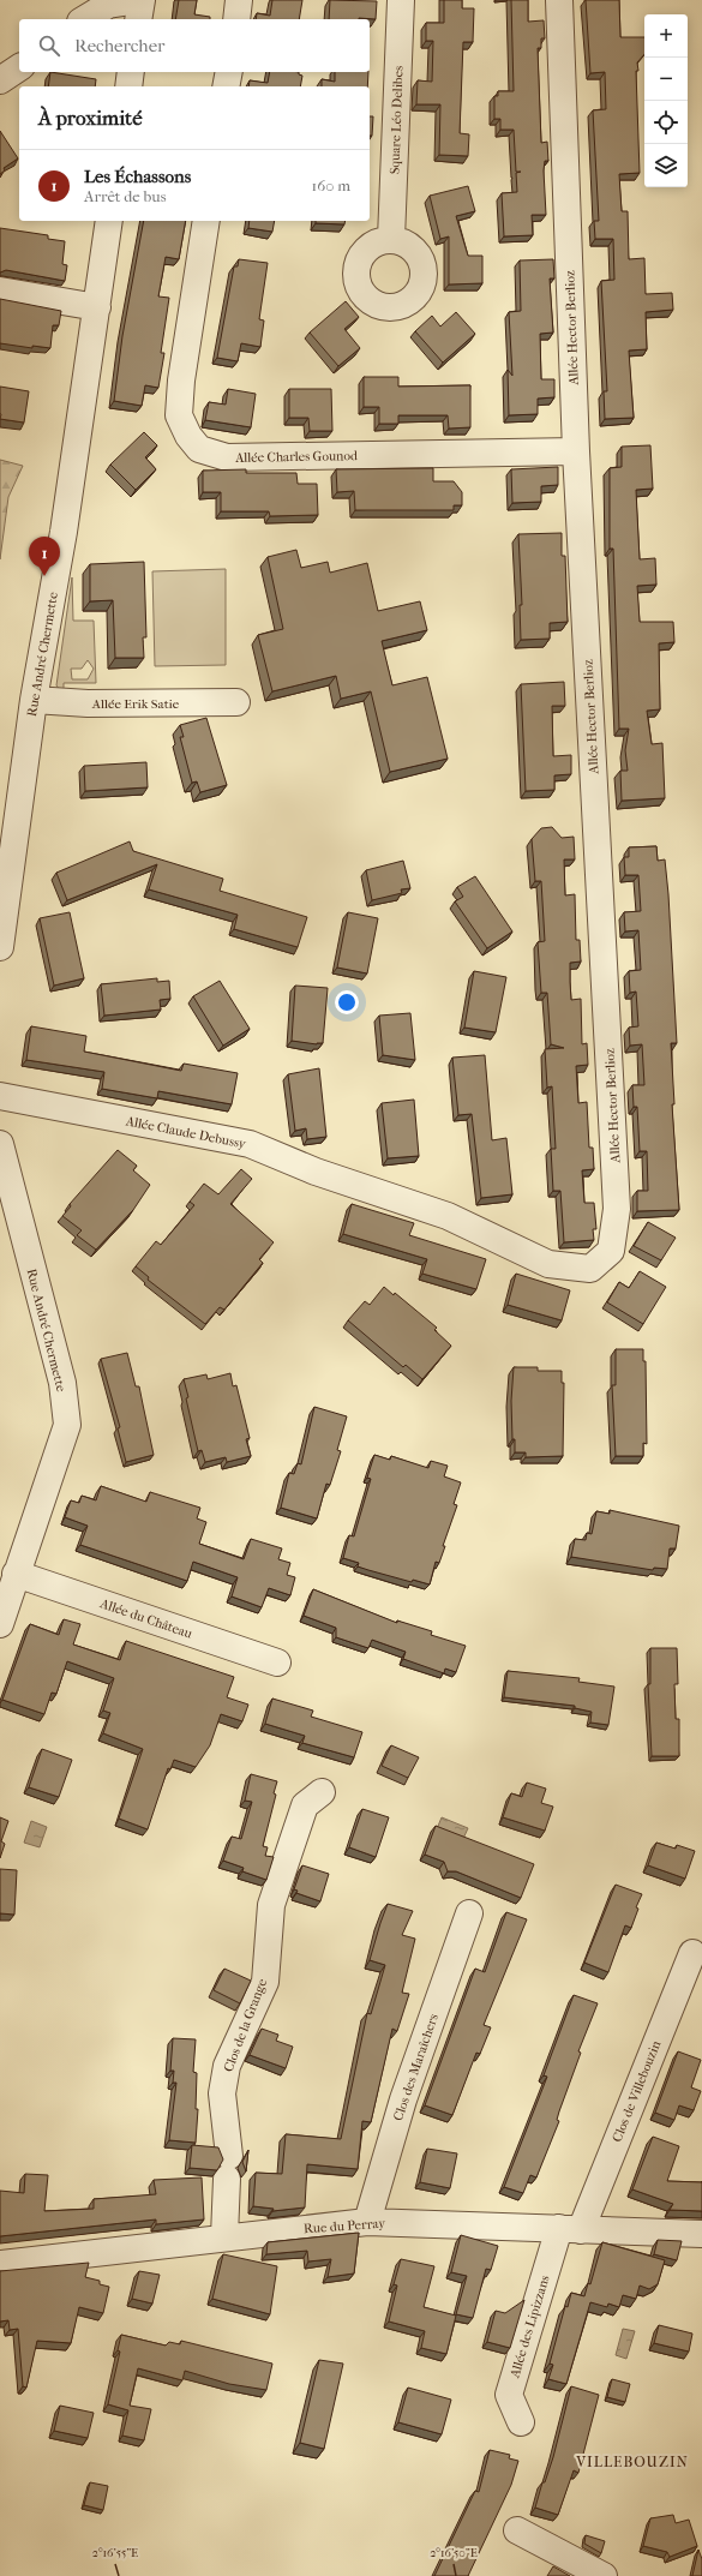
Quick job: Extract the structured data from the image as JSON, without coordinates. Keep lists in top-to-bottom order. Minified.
{"streets":{"street":["Square Léo Delibes","Allée Hector Berlioz","Allée Charles Gounod","Rue André Chermette","Allée Erik Satie","Allée Claude Debussy","Allée du Château","Clos de la Grange","Clos des Maraîchers","Clos de Villebouzin","Rue du Perray","Allée des Lipizzans"]},"crossings":[["Allée Hector Berlioz","Allée Charles Gounod"],["Allée Hector Berlioz","Allée Claude Debussy"],["Rue André Chermette","Allée Erik Satie"],["Rue André Chermette","Allée du Château"],["Clos de la Grange","Rue du Perray"],["Clos des Maraîchers","Rue du Perray"],["Clos de Villebouzin","Rue du Perray"],["Clos de Villebouzin","Allée des Lipizzans"],["Rue du Perray","Allée des Lipizzans"]],"districts":["VILLEBOUZIN"],"page":{"map_buttons":["+","−"],"search":"Rechercher","heading":"À proximité","list":[{"mark":"1","name":"Les Échassons","note":"Arrêt de bus","value":"160 m"}],"pins":"1"},"coordinates":["2°16'55\"E","2°16'50\"E"]}
